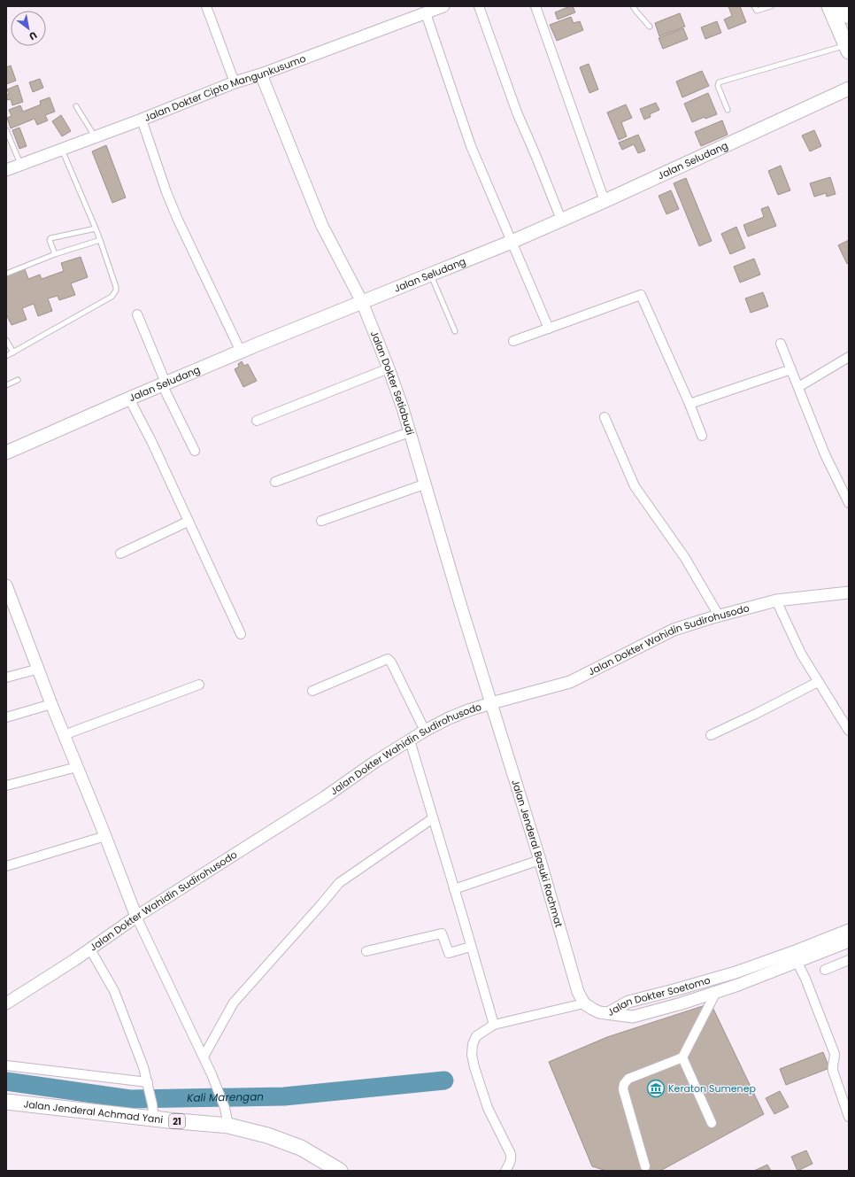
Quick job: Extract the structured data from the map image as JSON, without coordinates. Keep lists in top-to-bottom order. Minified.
{"streets":{"highway":["Jalan Jenderal Achmad Yani","21"],"main road":["Jalan Seludang"],"street":["Jalan Dokter Cipto Mangunkusumo","Jalan Dokter Setiabudi","Jalan Dokter Wahidin Sudirohusodo","Jalan Jenderal Basuki Rachmat","Jalan Dokter Soetomo"]},"crossings":[["Jalan Dokter Cipto Mangunkusumo","Jalan Dokter Setiabudi"],["Jalan Seludang","Jalan Dokter Setiabudi"],["Jalan Dokter Setiabudi","Jalan Dokter Wahidin Sudirohusodo"],["Jalan Dokter Setiabudi","Jalan Jenderal Basuki Rachmat"],["Jalan Dokter Wahidin Sudirohusodo","Jalan Jenderal Basuki Rachmat"]],"water":["Kali Marengan"],"places":{"museum":["Keraton Sumenep"]},"north":"bottom right"}
